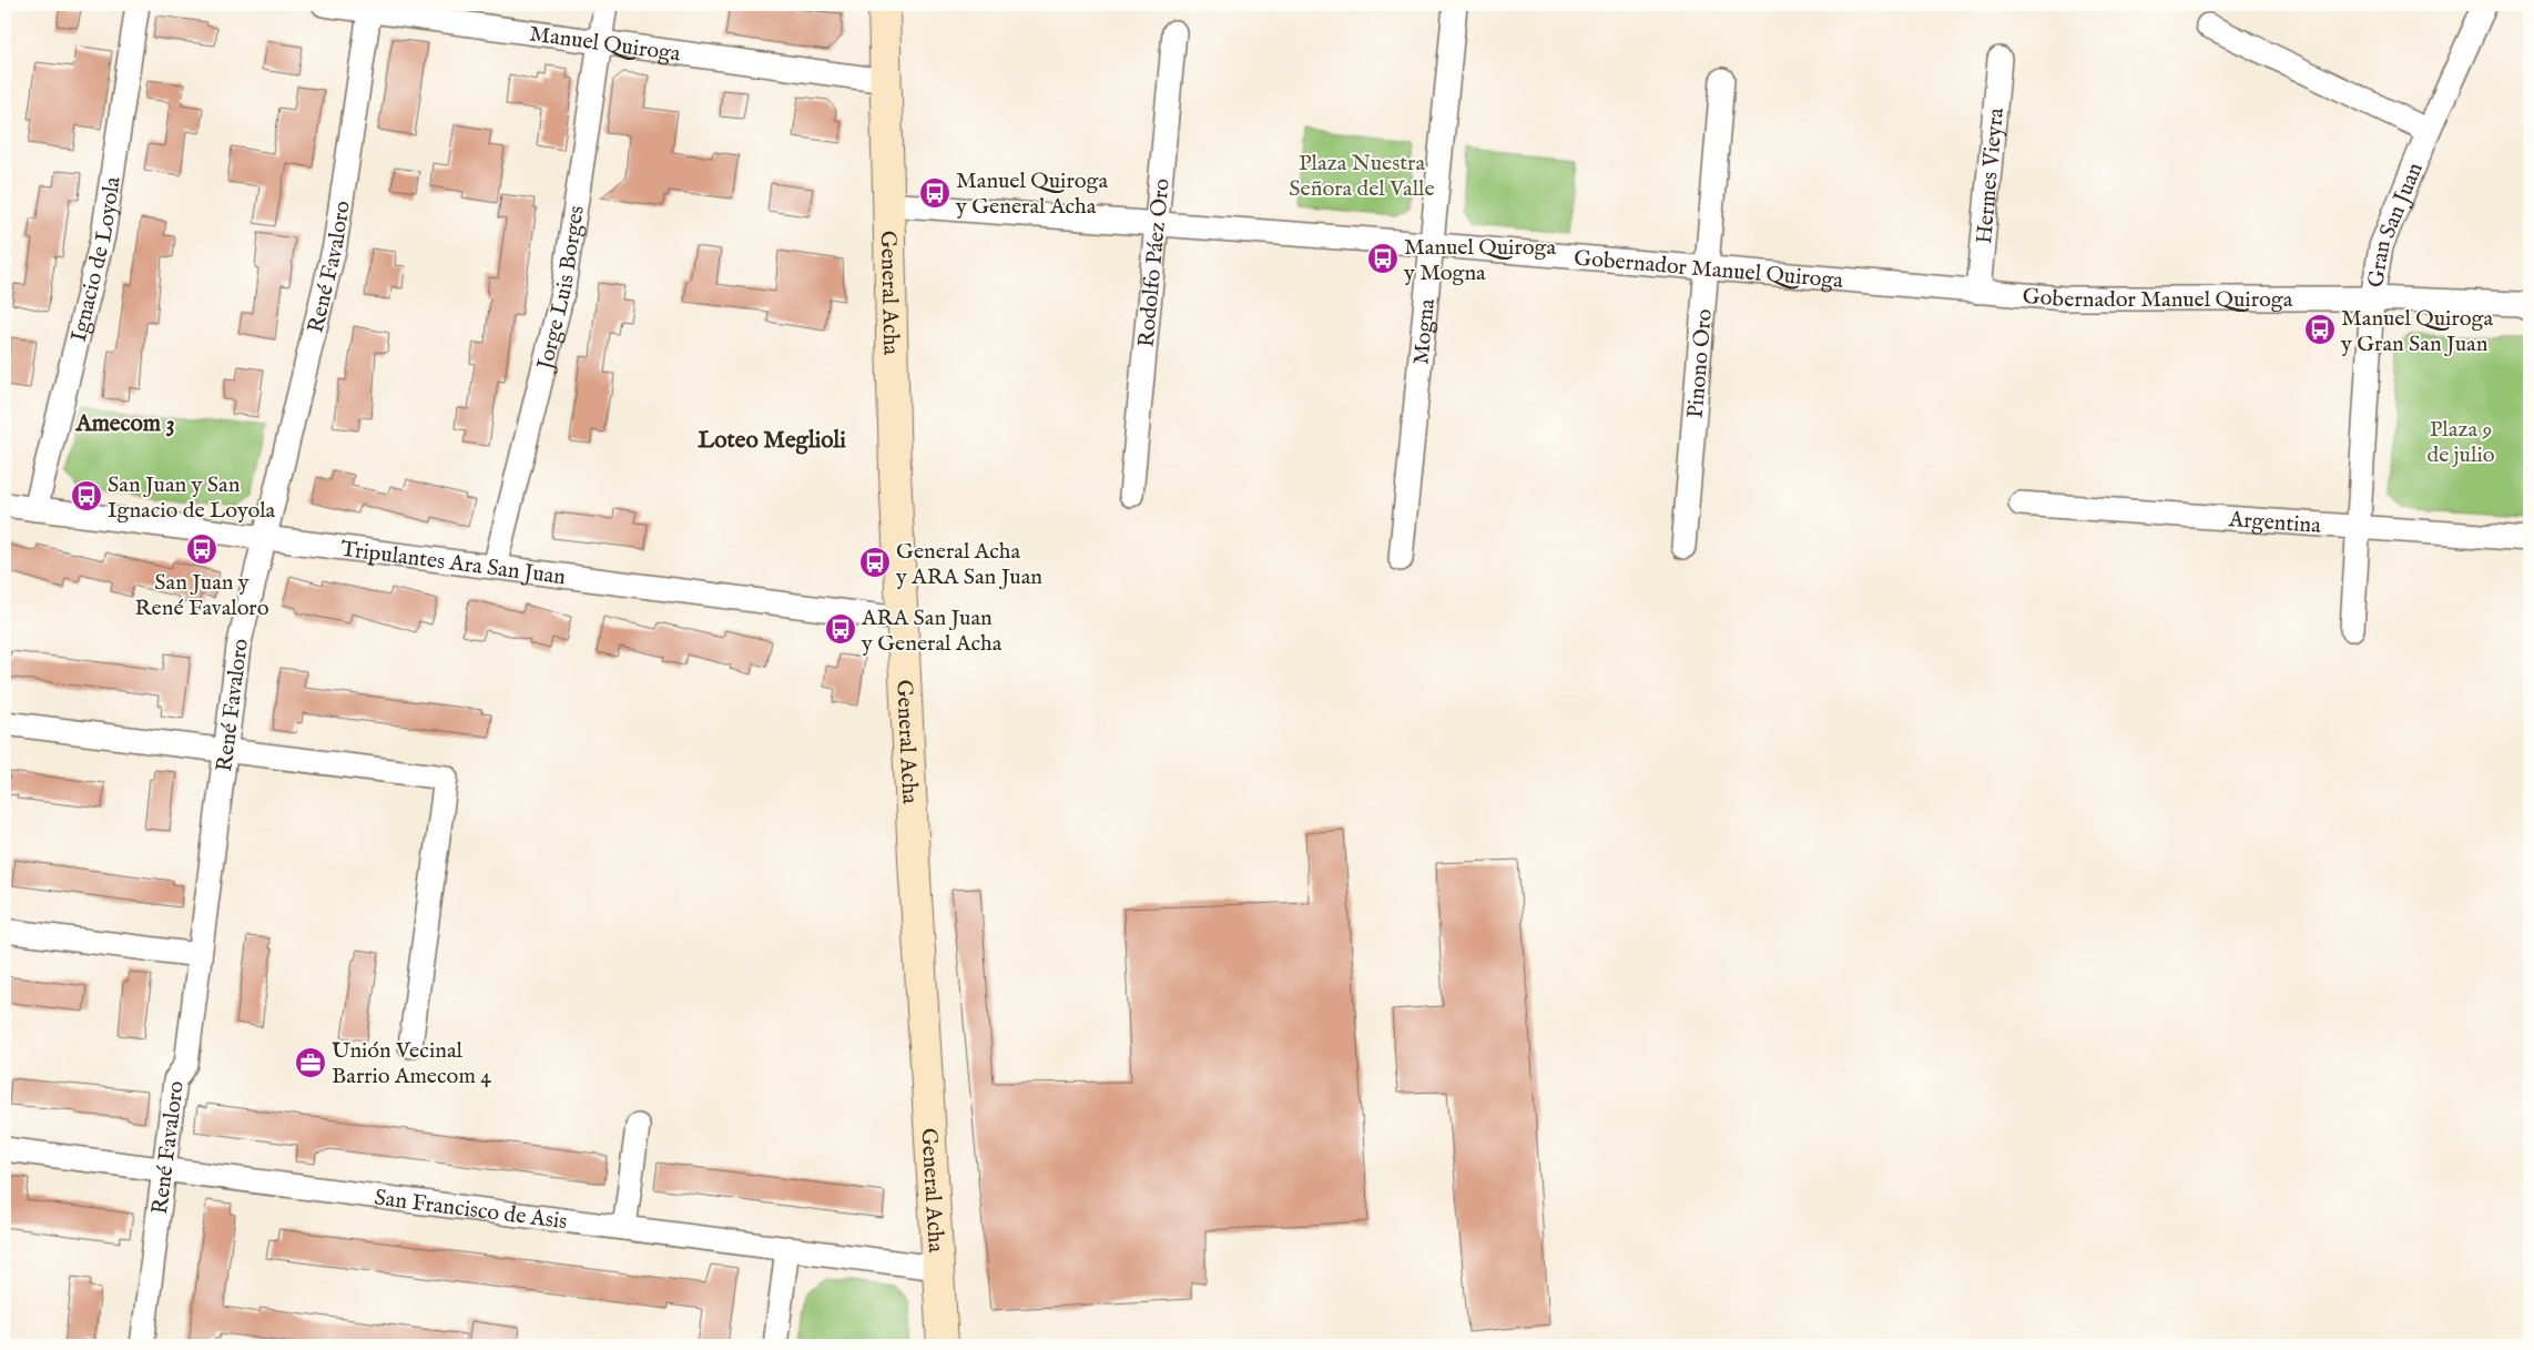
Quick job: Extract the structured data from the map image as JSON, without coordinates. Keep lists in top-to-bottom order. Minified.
{"streets":{"main road":["General Acha"],"street":["Manuel Quiroga","Hermes Vieyra","Gran San Juan","Ignacio de Loyola","Rodolfo Páez Oro","René Favaloro","Gobernador Manuel Quiroga","Jorge Luis Borges","Mogna","Pinono Oro","Argentina","Tripulantes Ara San Juan","San Francisco de Asis"]},"crossings":[["Manuel Quiroga","René Favaloro"],["Manuel Quiroga","Jorge Luis Borges"],["Manuel Quiroga","General Acha"],["Hermes Vieyra","Gobernador Manuel Quiroga"],["Gran San Juan","Gobernador Manuel Quiroga"],["Gran San Juan","Argentina"],["Ignacio de Loyola","Tripulantes Ara San Juan"],["Rodolfo Páez Oro","Gobernador Manuel Quiroga"],["René Favaloro","Tripulantes Ara San Juan"],["René Favaloro","San Francisco de Asis"],["Gobernador Manuel Quiroga","General Acha"],["Gobernador Manuel Quiroga","Mogna"],["Gobernador Manuel Quiroga","Pinono Oro"],["Jorge Luis Borges","Tripulantes Ara San Juan"],["General Acha","Tripulantes Ara San Juan"],["General Acha","San Francisco de Asis"]],"districts":["Amecom 3","Loteo Meglioli"],"parks":["Plaza Nuestra Señora del Valle","Plaza 9 de julio"],"places":{"bus stop":["Manuel Quiroga y General Acha","Manuel Quiroga y Mogna","Manuel Quiroga y Gran San Juan","San Juan y San Ignacio de Loyola","San Juan y René Favaloro","General Acha y ARA San Juan","ARA San Juan y General Acha"],"office":["Unión Vecinal Barrio Amecom 4"]}}
